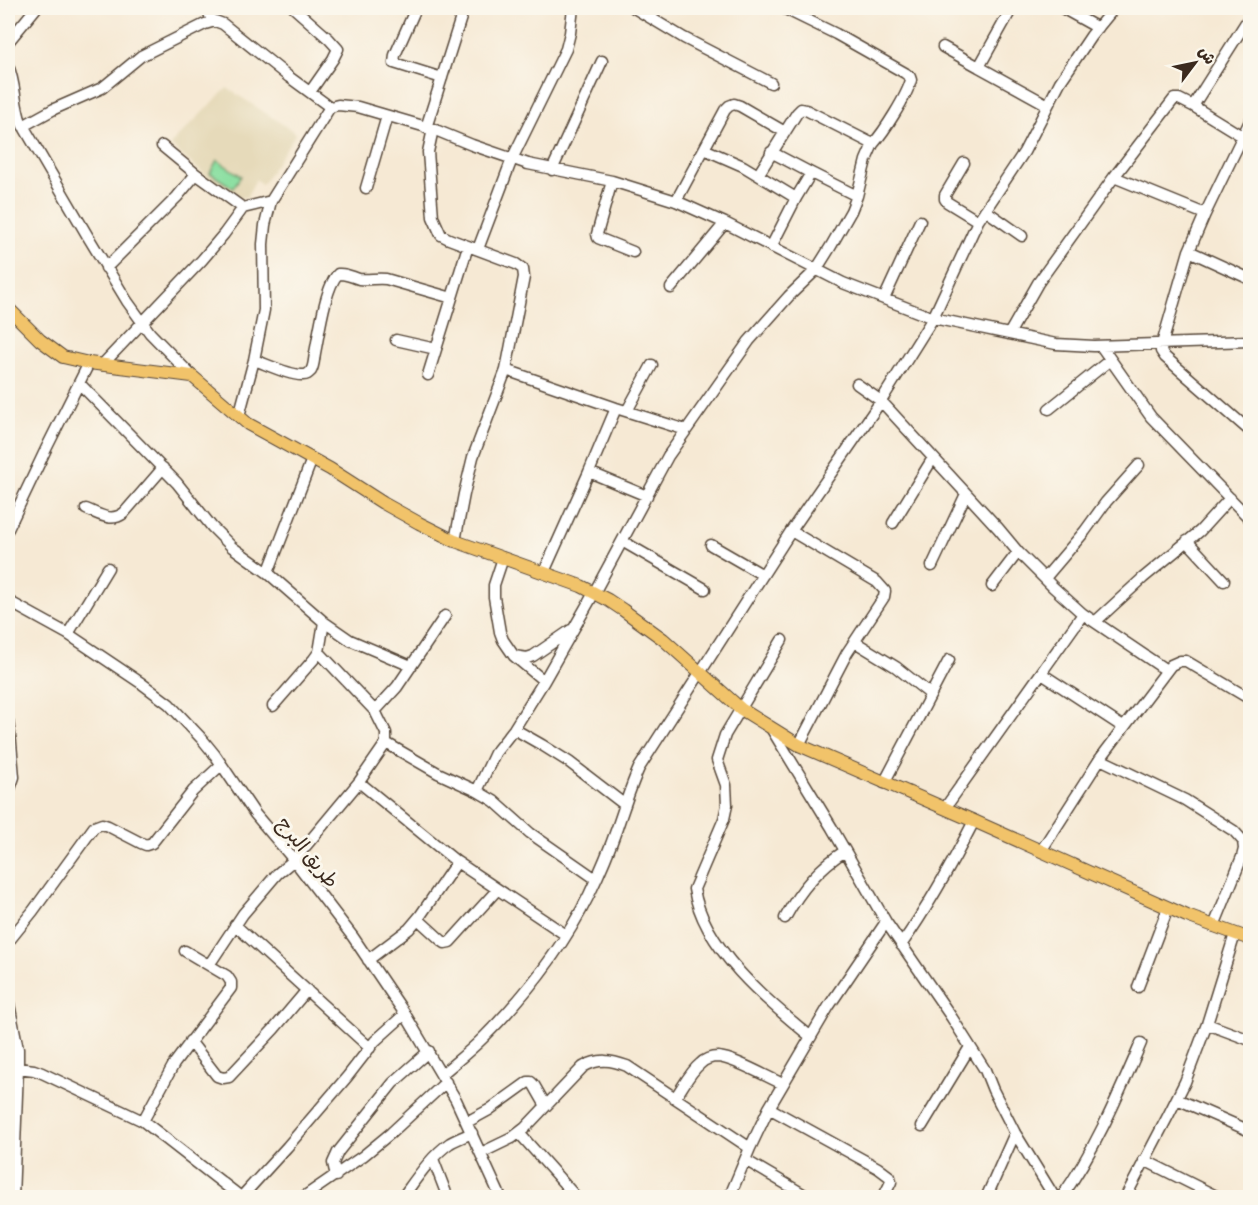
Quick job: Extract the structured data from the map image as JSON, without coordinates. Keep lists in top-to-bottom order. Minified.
{"streets":{"street":["طريق البرج"]},"north":"top right"}
